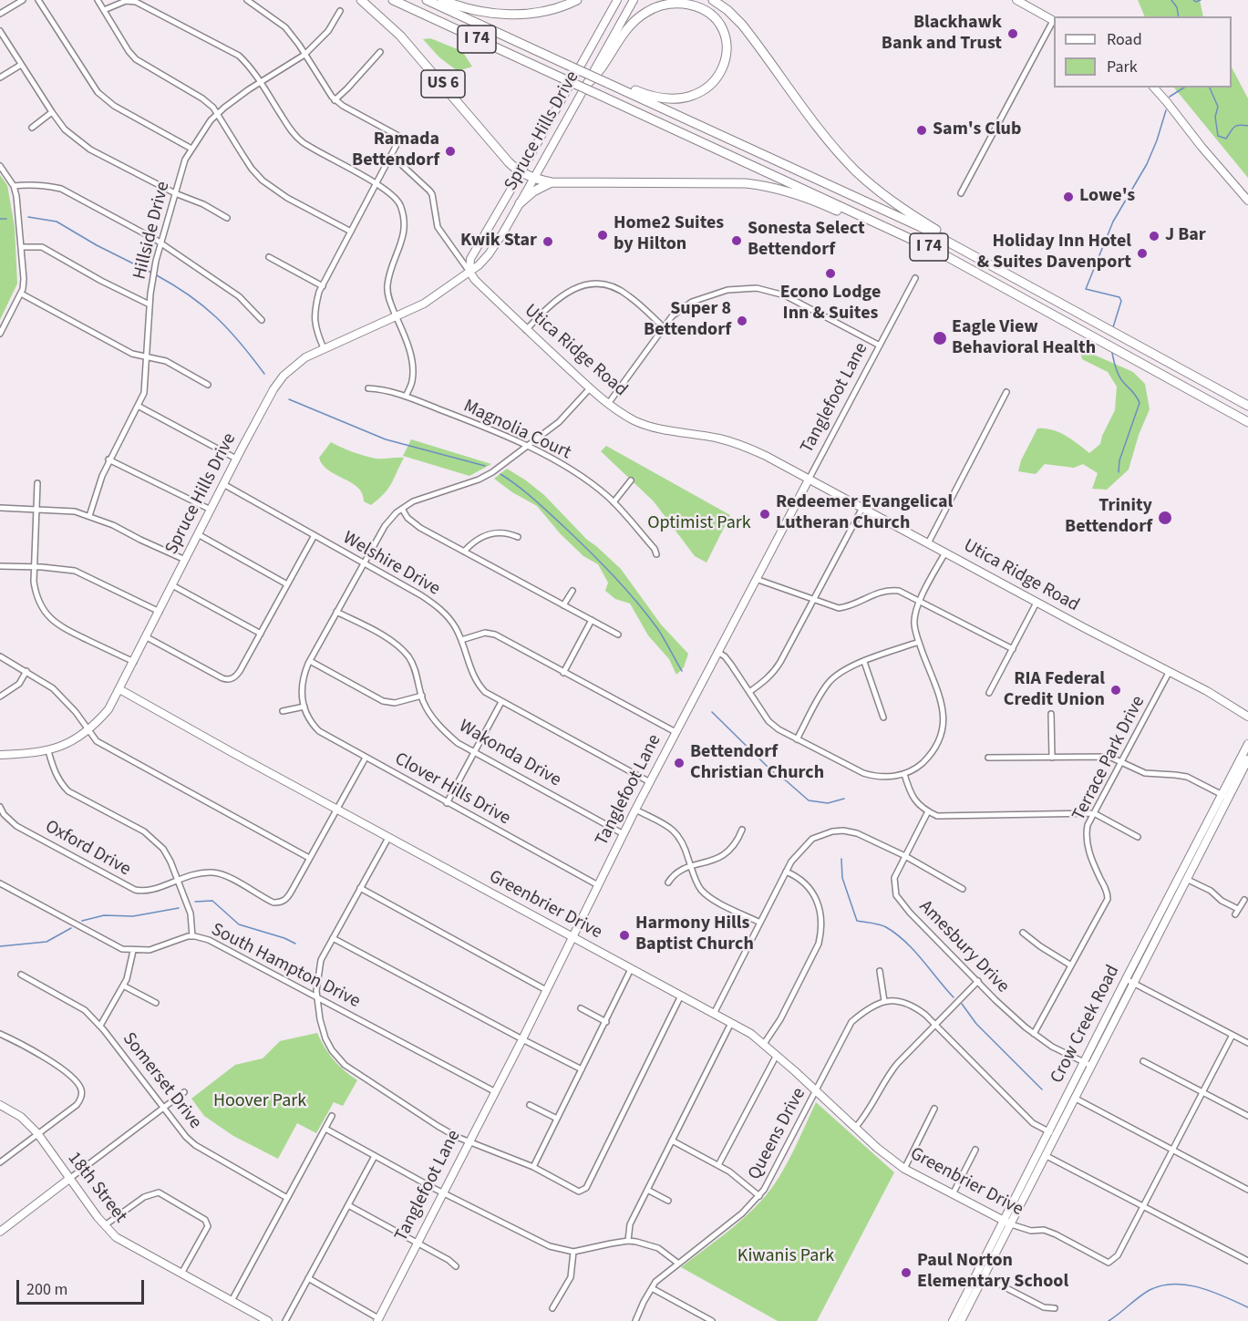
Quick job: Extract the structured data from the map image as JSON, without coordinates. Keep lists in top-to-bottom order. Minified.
{"streets":{"highway":["I 74","US 6"],"main road":["Spruce Hills Drive","Utica Ridge Road","Tanglefoot Lane","Greenbrier Drive","Crow Creek Road","18th Street"],"street":["Hillside Drive","Magnolia Court","Welshire Drive","Wakonda Drive","Terrace Park Drive","Clover Hills Drive","Oxford Drive","Amesbury Drive","South Hampton Drive","Somerset Drive","Queens Drive"]},"crossings":[["I 74","Spruce Hills Drive"],["US 6","Spruce Hills Drive"],["Spruce Hills Drive","Utica Ridge Road"],["Spruce Hills Drive","Welshire Drive"],["Spruce Hills Drive","Greenbrier Drive"],["Utica Ridge Road","Tanglefoot Lane"],["Utica Ridge Road","Terrace Park Drive"],["Tanglefoot Lane","Welshire Drive"],["Tanglefoot Lane","Wakonda Drive"],["Tanglefoot Lane","Clover Hills Drive"],["Tanglefoot Lane","Greenbrier Drive"],["Tanglefoot Lane","South Hampton Drive"],["Terrace Park Drive","Amesbury Drive"],["Greenbrier Drive","Crow Creek Road"],["Greenbrier Drive","Queens Drive"],["Amesbury Drive","Crow Creek Road"]],"parks":["Optimist Park","Hoover Park","Kiwanis Park"],"places":["Blackhawk Bank and Trust","Sam's Club","Ramada Bettendorf","Lowe's","Home2 Suites by Hilton","J Bar","Sonesta Select Bettendorf","Kwik Star","Holiday Inn Hotel & Suites Davenport","Econo Lodge Inn & Suites","Super 8 Bettendorf","Eagle View Behavioral Health","Redeemer Evangelical Lutheran Church","Trinity Bettendorf","RIA Federal Credit Union","Bettendorf Christian Church","Harmony Hills Baptist Church","Paul Norton Elementary School"],"legend":["Road","Park"],"scale_bar":"200 m"}
